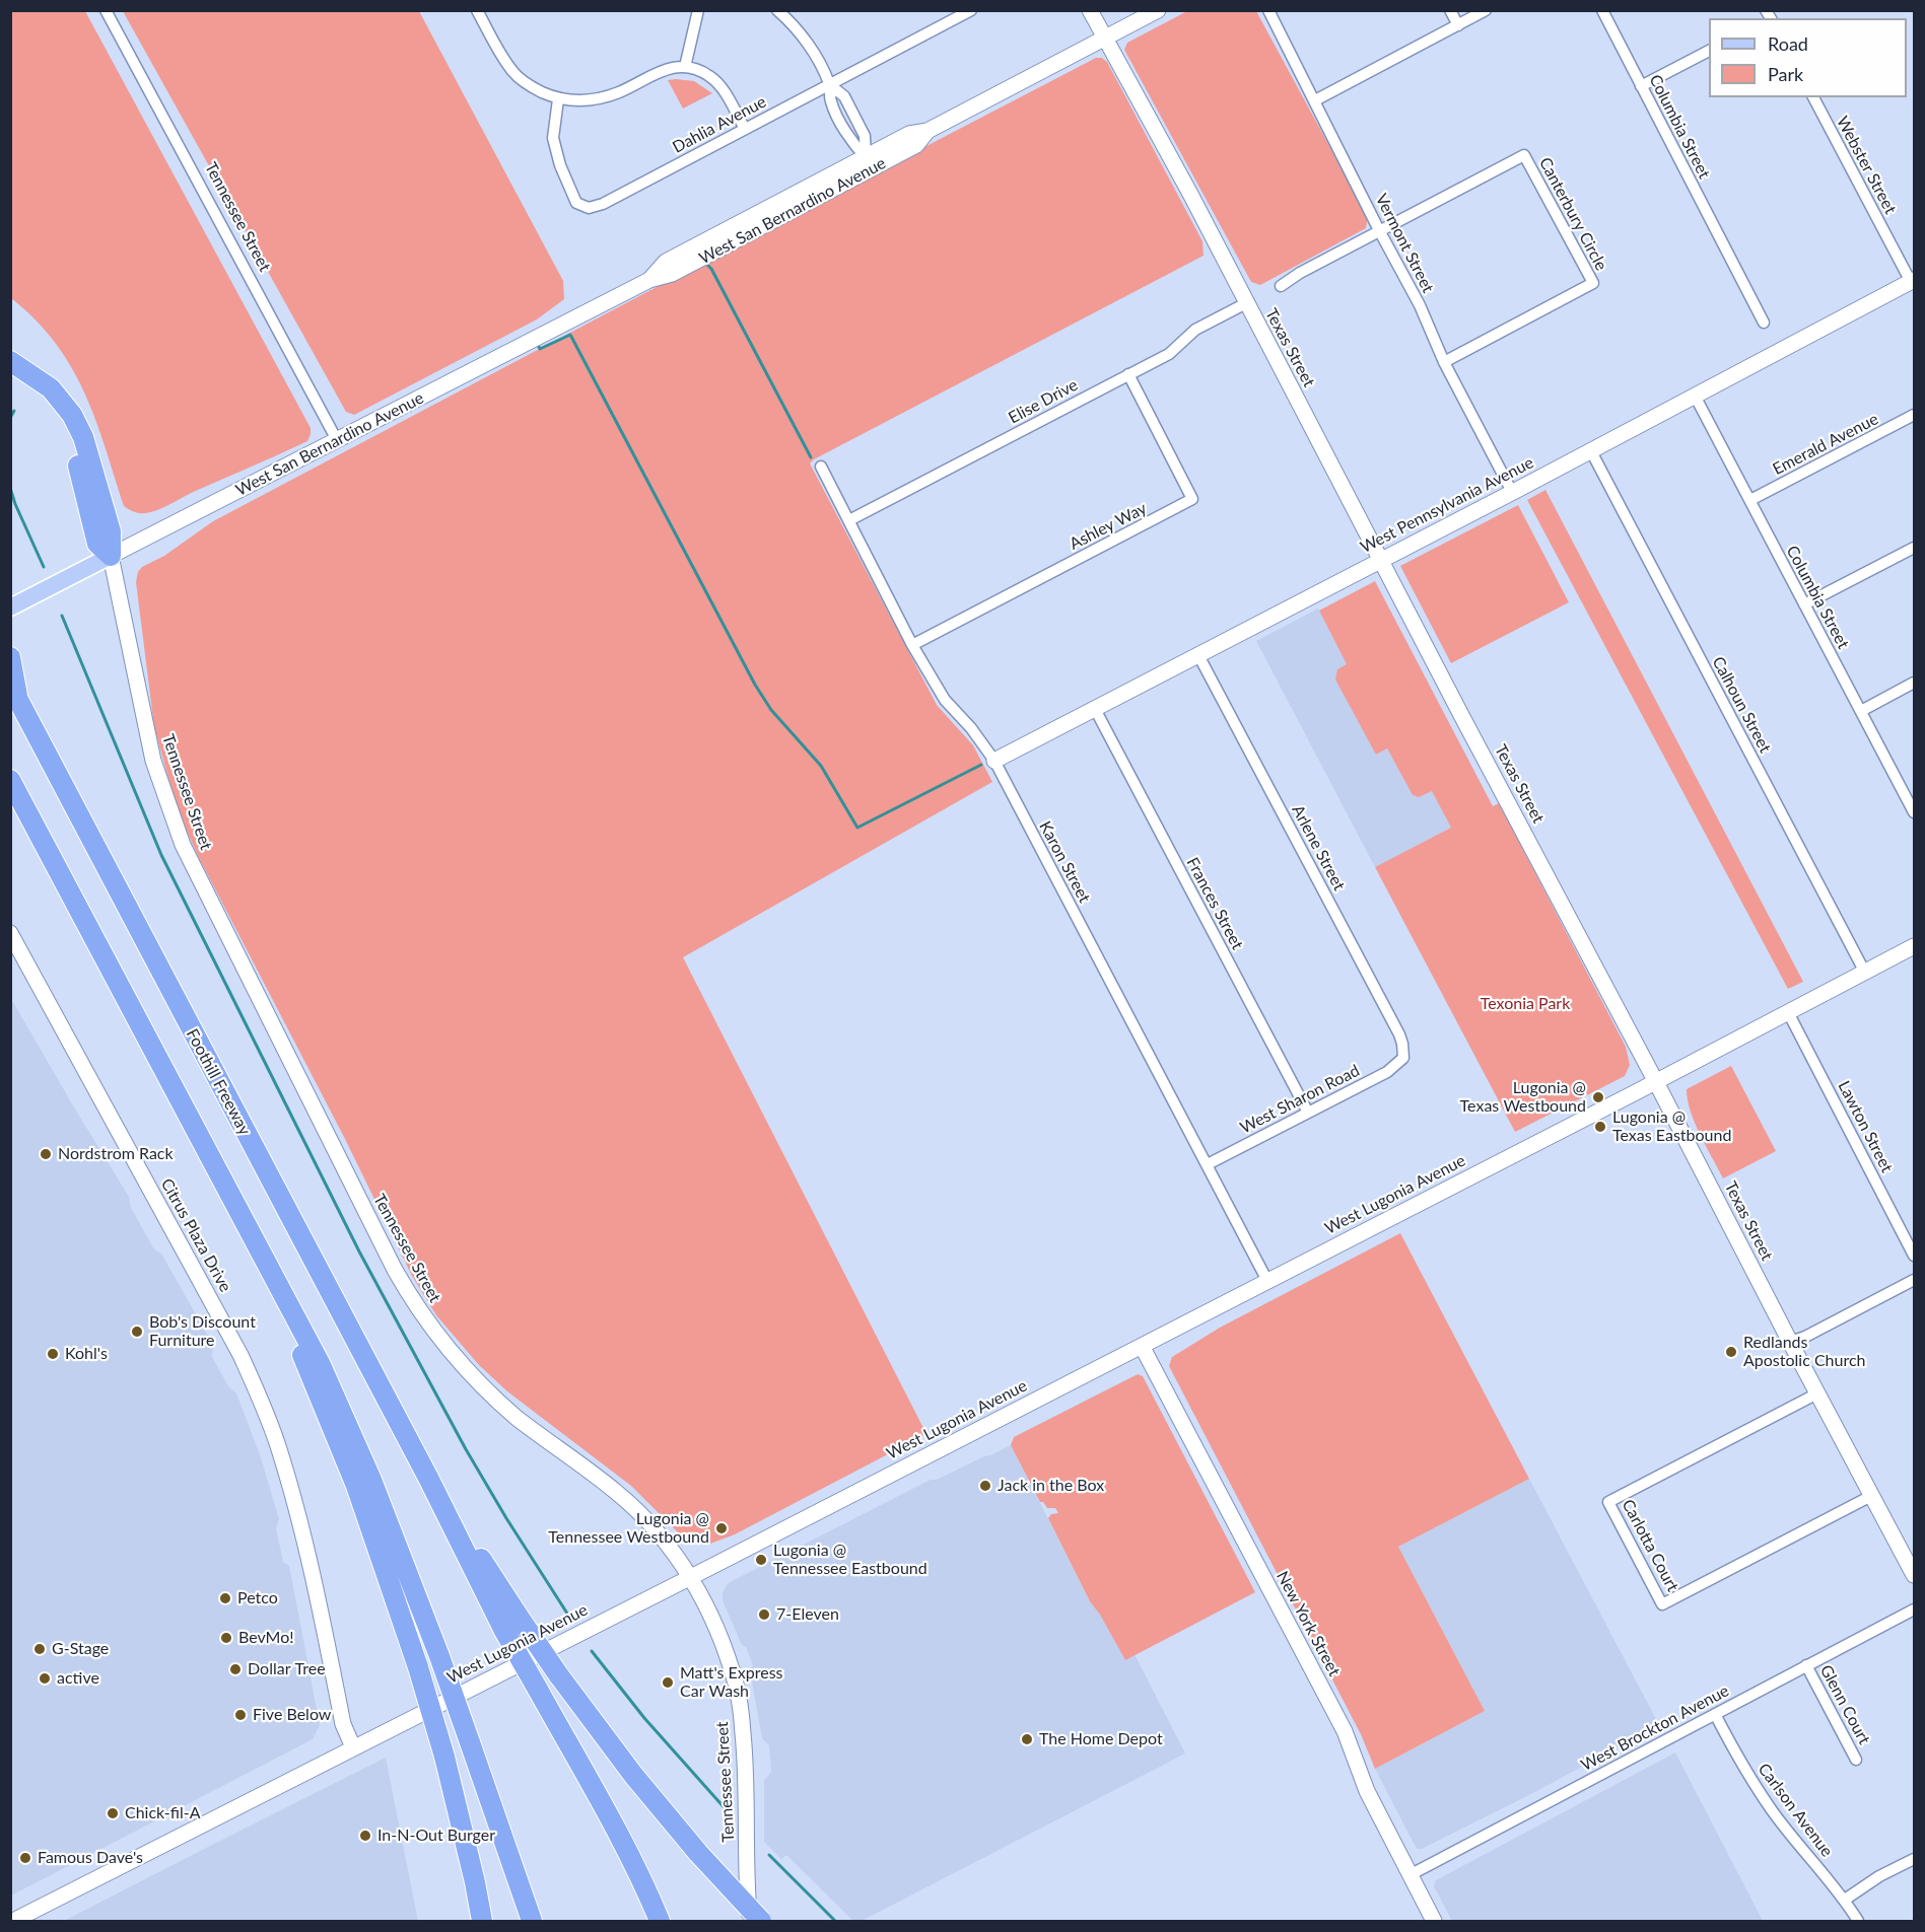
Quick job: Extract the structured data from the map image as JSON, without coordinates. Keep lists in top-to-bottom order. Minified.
{"streets":{"highway":["Foothill Freeway"],"main road":["West San Bernardino Avenue"],"street":["Dahlia Avenue","Columbia Street","Webster Street","Canterbury Circle","Tennessee Street","Vermont Street","Texas Street","Elise Drive","Emerald Avenue","West Pennsylvania Avenue","Ashley Way","Calhoun Street","Arlene Street","Karon Street","Frances Street","West Sharon Road","Lawton Street","West Lugonia Avenue","Citrus Plaza Drive","Carlotta Court","New York Street","Glenn Court","West Brockton Avenue","Carlson Avenue"]},"crossings":[["Columbia Street","Emerald Avenue"],["Columbia Street","West Pennsylvania Avenue"],["Webster Street","West Pennsylvania Avenue"],["West San Bernardino Avenue","Tennessee Street"],["West San Bernardino Avenue","Texas Street"],["Canterbury Circle","Vermont Street"],["Tennessee Street","West Lugonia Avenue"],["Vermont Street","West Pennsylvania Avenue"],["Texas Street","Elise Drive"],["Texas Street","West Pennsylvania Avenue"],["Texas Street","West Lugonia Avenue"],["Texas Street","Carlotta Court"],["Elise Drive","Ashley Way"],["Elise Drive","Karon Street"],["West Pennsylvania Avenue","Calhoun Street"],["West Pennsylvania Avenue","Arlene Street"],["West Pennsylvania Avenue","Karon Street"],["West Pennsylvania Avenue","Frances Street"],["Ashley Way","Karon Street"],["Calhoun Street","West Lugonia Avenue"],["Arlene Street","West Sharon Road"],["Karon Street","West Sharon Road"],["Karon Street","West Lugonia Avenue"],["Frances Street","West Sharon Road"],["Lawton Street","West Lugonia Avenue"],["West Lugonia Avenue","Citrus Plaza Drive"],["West Lugonia Avenue","New York Street"],["New York Street","West Brockton Avenue"],["Glenn Court","West Brockton Avenue"],["West Brockton Avenue","Carlson Avenue"]],"parks":["Texonia Park"],"places":["Lugonia @ Texas Westbound","Lugonia @ Texas Eastbound","Nordstrom Rack","Bob's Discount Furniture","Redlands Apostolic Church","Kohl's","Jack in the Box","Lugonia @ Tennessee Westbound","Lugonia @ Tennessee Eastbound","Petco","7-Eleven","BevMo!","G-Stage","Dollar Tree","active","Matt's Express Car Wash","Five Below","The Home Depot","Chick-fil-A","In-N-Out Burger","Famous Dave's"],"legend":["Road","Park"]}
